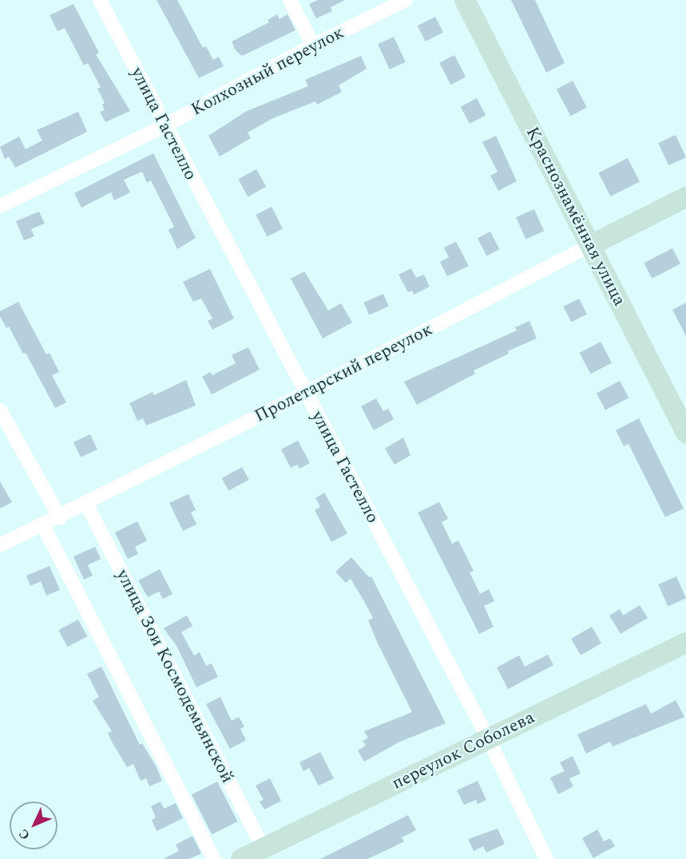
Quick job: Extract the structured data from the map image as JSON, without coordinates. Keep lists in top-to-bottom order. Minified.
{"streets":{"main road":["Краснознамённая улица","Пролетарский переулок","переулок Соболева"],"street":["Колхозный переулок","улица Гастелло","улица Зои Космодемьянской"]},"crossings":[["Колхозный переулок","улица Гастелло"],["улица Гастелло","Пролетарский переулок"],["улица Гастелло","переулок Соболева"],["Краснознамённая улица","Пролетарский переулок"],["Пролетарский переулок","улица Зои Космодемьянской"],["улица Зои Космодемьянской","переулок Соболева"]],"north":"bottom left"}
